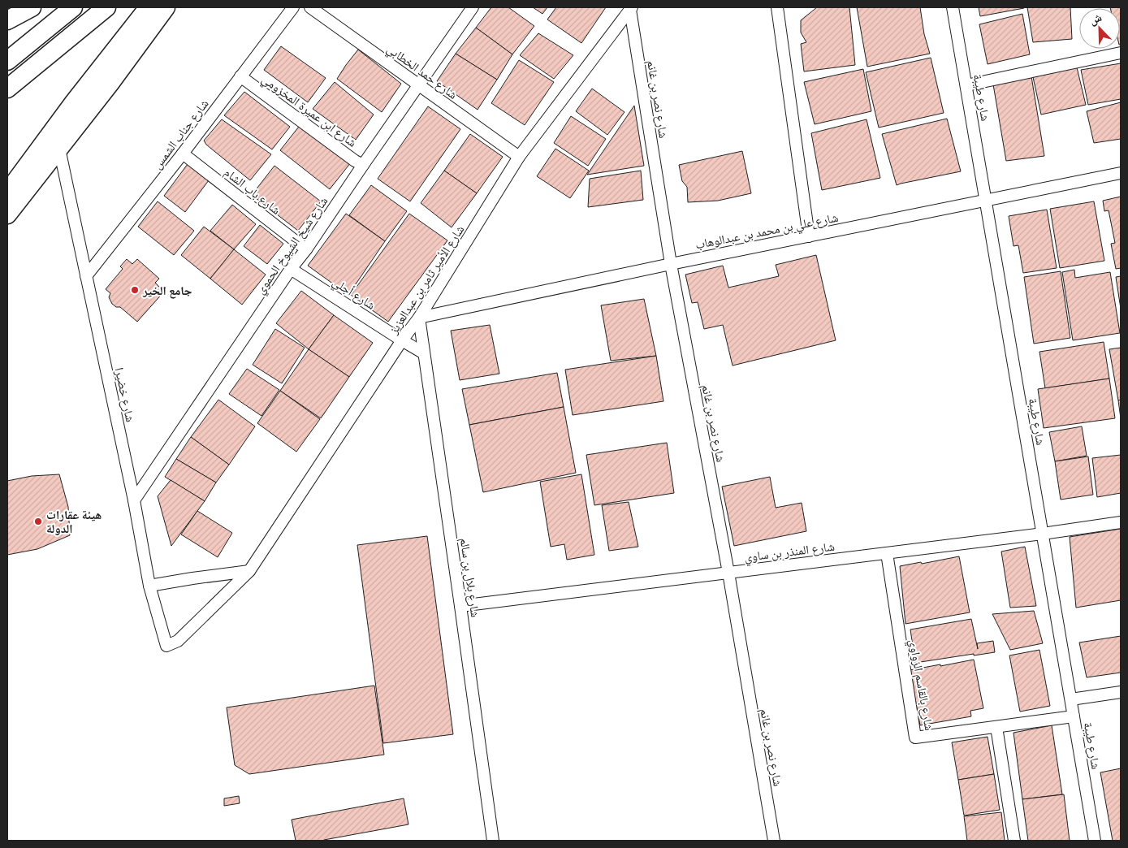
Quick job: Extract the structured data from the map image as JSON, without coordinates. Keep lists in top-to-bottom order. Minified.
{"streets":{"street":["شارع حمد الخطابي","شارع طيبة","شارع نصر بن غانم","شارع ابن عميرة المخزومي","شارع جناب الشمس","شارع باب الشام","شارع علي بن محمد بن عبدالوهاب","شارع شيخ الشيوخ الحموي","شارع الأمير ثامر بن عبدالعزيز","شارع أجلي","شارع خضيرا","شارع المنذر بن ساوي","شارع بلال بن سالم","شارع بالقاسم الزواوي"]},"crossings":[["شارع حمد الخطابي","شارع شيخ الشيوخ الحموي"],["شارع حمد الخطابي","شارع الأمير ثامر بن عبدالعزيز"],["شارع طيبة","شارع علي بن محمد بن عبدالوهاب"],["شارع طيبة","شارع المنذر بن ساوي"],["شارع طيبة","شارع بالقاسم الزواوي"],["شارع نصر بن غانم","شارع علي بن محمد بن عبدالوهاب"],["شارع نصر بن غانم","شارع الأمير ثامر بن عبدالعزيز"],["شارع نصر بن غانم","شارع المنذر بن ساوي"],["شارع ابن عميرة المخزومي","شارع جناب الشمس"],["شارع ابن عميرة المخزومي","شارع شيخ الشيوخ الحموي"],["شارع جناب الشمس","شارع باب الشام"],["شارع جناب الشمس","شارع خضيرا"],["شارع باب الشام","شارع شيخ الشيوخ الحموي"],["شارع علي بن محمد بن عبدالوهاب","شارع الأمير ثامر بن عبدالعزيز"],["شارع علي بن محمد بن عبدالوهاب","شارع بلال بن سالم"],["شارع شيخ الشيوخ الحموي","شارع أجلي"],["شارع شيخ الشيوخ الحموي","شارع خضيرا"],["شارع الأمير ثامر بن عبدالعزيز","شارع أجلي"],["شارع الأمير ثامر بن عبدالعزيز","شارع خضيرا"],["شارع الأمير ثامر بن عبدالعزيز","شارع بلال بن سالم"],["شارع أجلي","شارع بلال بن سالم"],["شارع المنذر بن ساوي","شارع بلال بن سالم"],["شارع المنذر بن ساوي","شارع بالقاسم الزواوي"]],"places":["جامع الخير","هيئة عقارات الدولة"],"north":"top left"}
